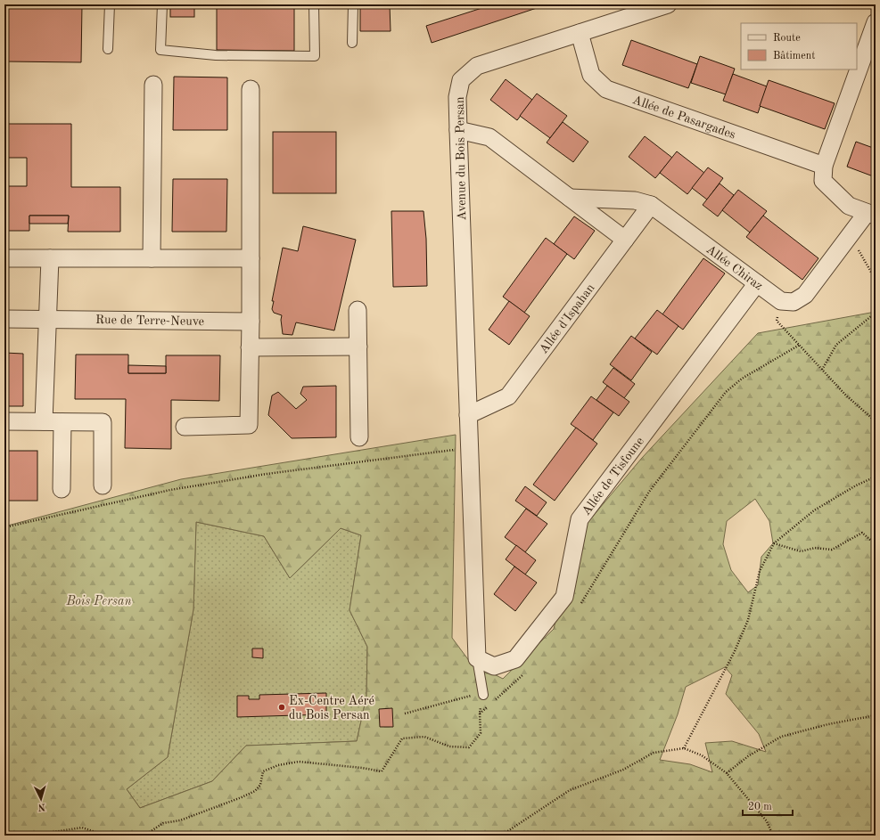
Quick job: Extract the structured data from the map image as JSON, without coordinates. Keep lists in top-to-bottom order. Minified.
{"streets":{"street":["Allée de Pasargades","Avenue du Bois Persan","Allée Chiraz","Allée d'Ispahan","Rue de Terre-Neuve","Allée de Tisfoune"]},"crossings":[["Allée de Pasargades","Avenue du Bois Persan"],["Avenue du Bois Persan","Allée d'Ispahan"],["Allée Chiraz","Allée d'Ispahan"],["Allée Chiraz","Allée de Tisfoune"]],"parks":["Bois Persan"],"places":["Ex-Centre Aéré du Bois Persan"],"legend":["Route","Bâtiment"],"scale_bar":"20 m","north":"bottom"}
